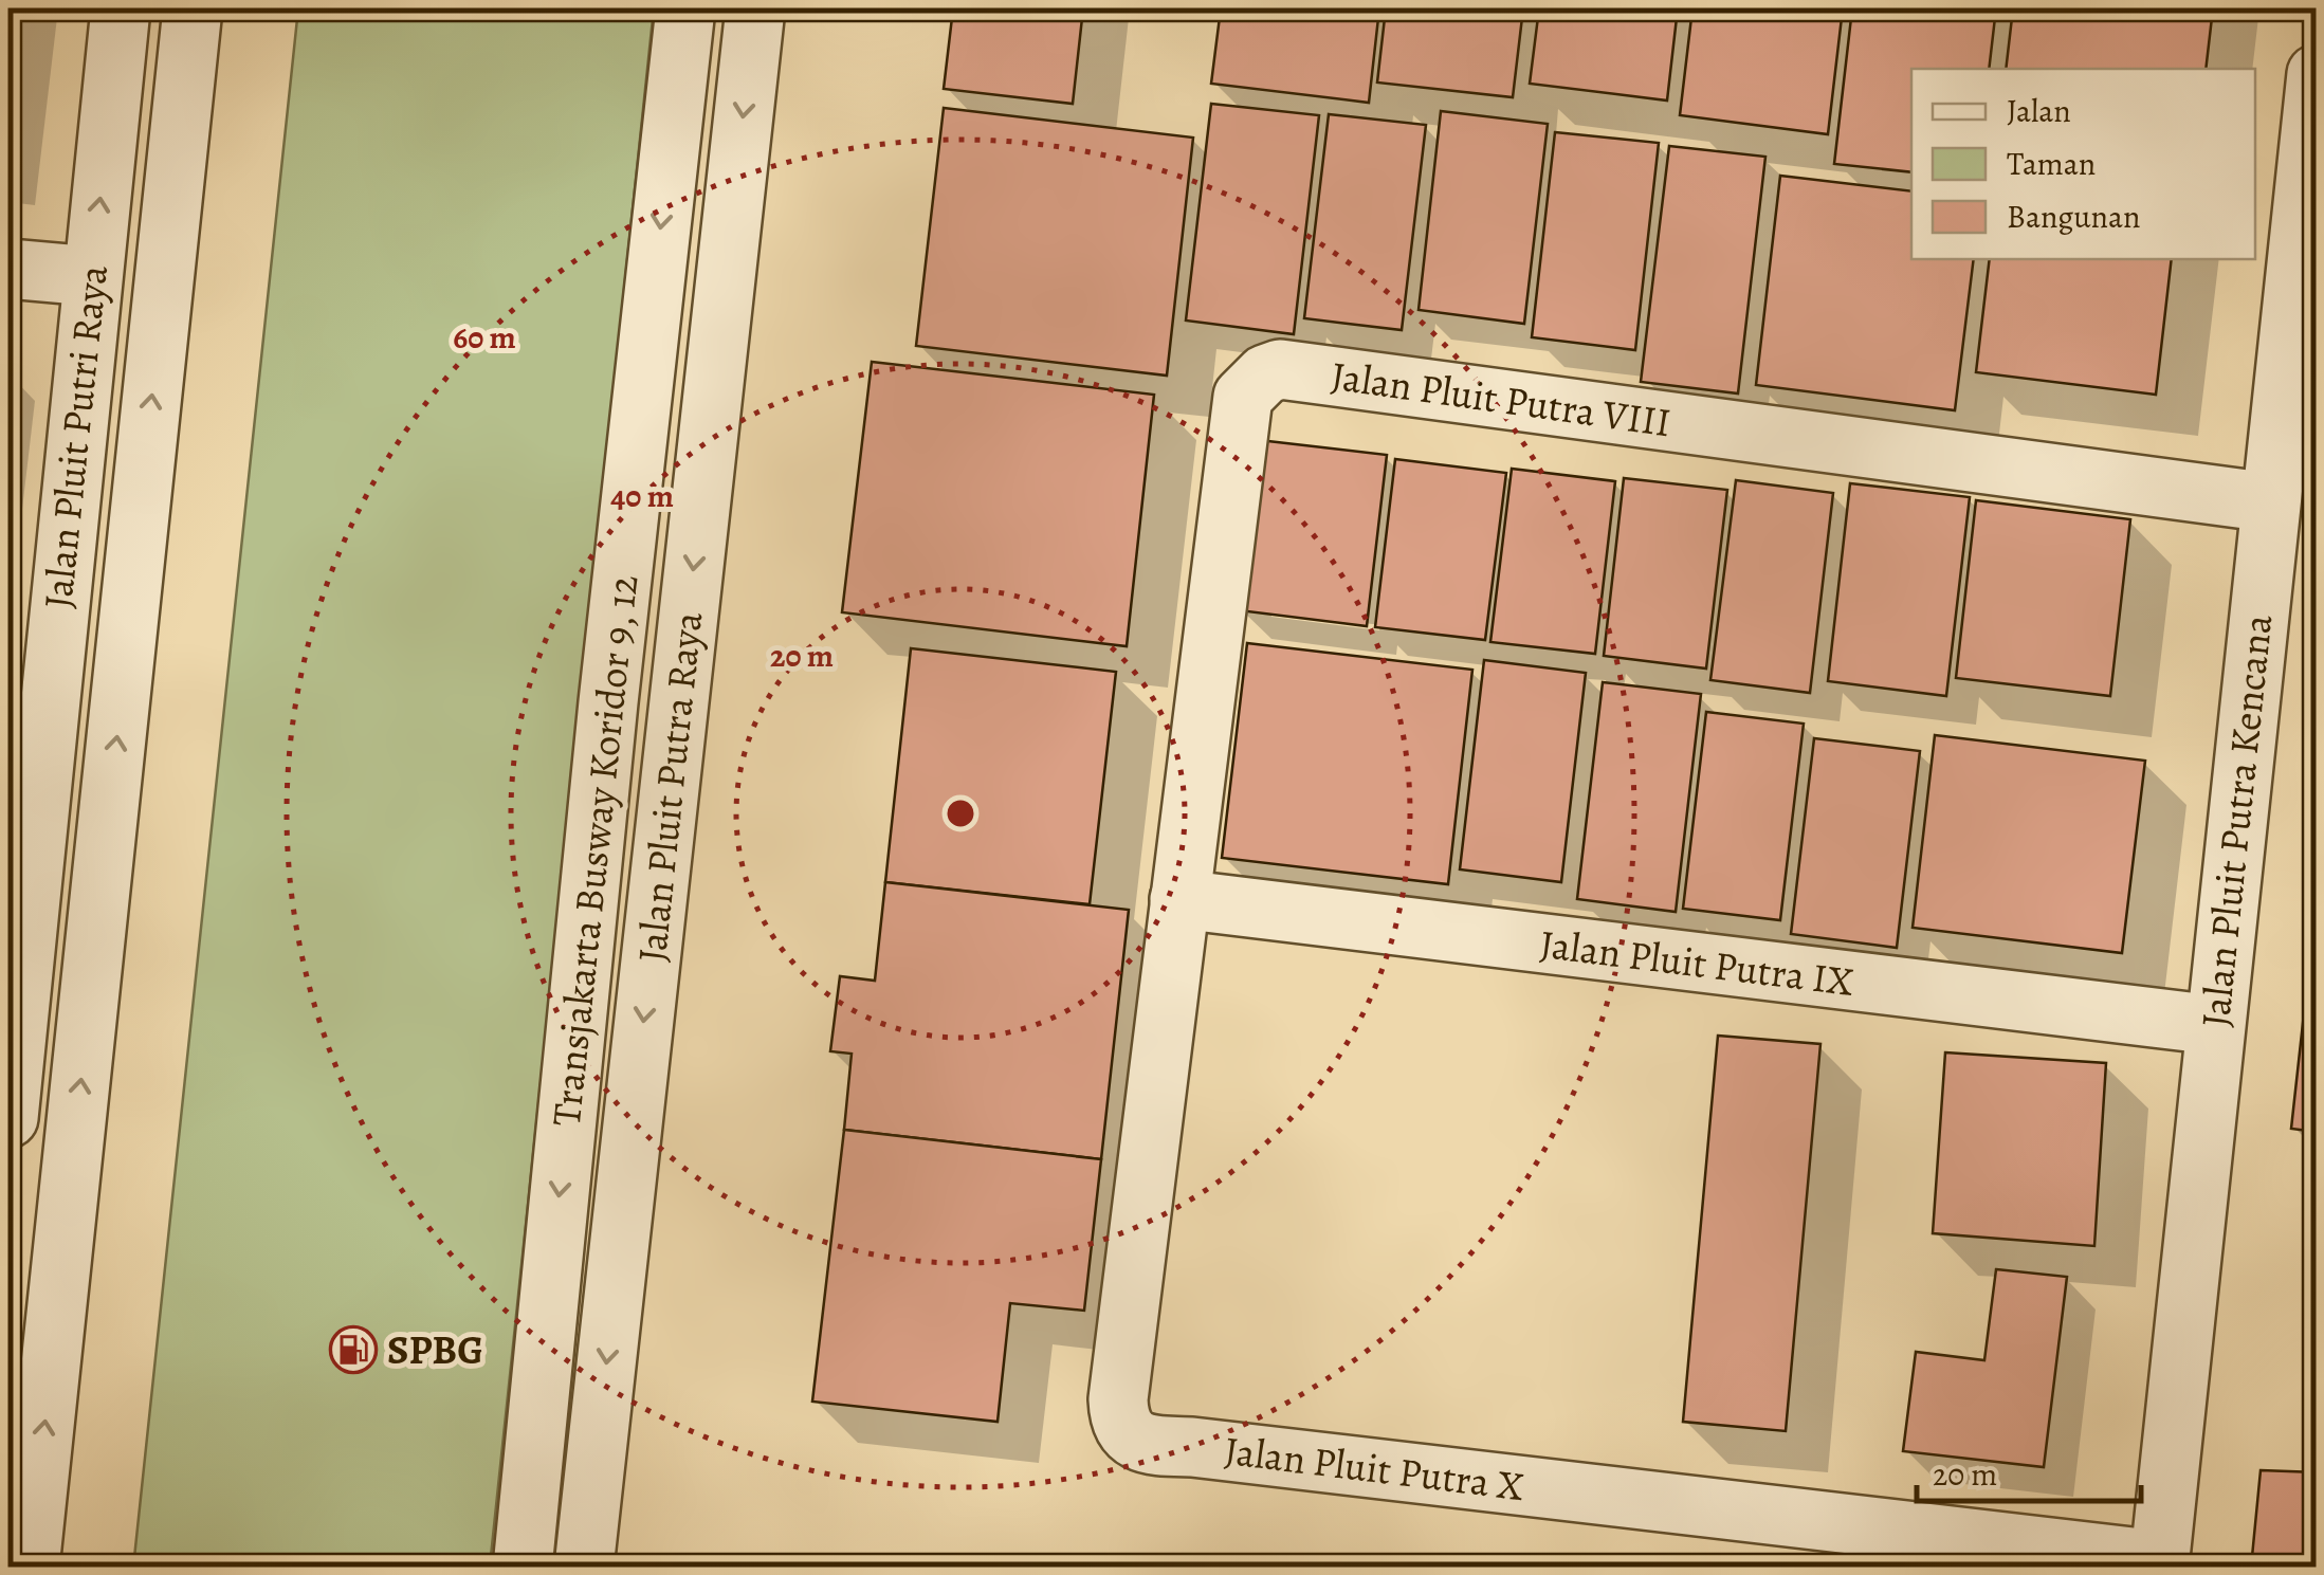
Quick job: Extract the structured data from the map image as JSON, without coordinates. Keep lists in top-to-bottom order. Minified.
{"streets":{"street":["Jalan Pluit Putra VIII","Jalan Pluit Putri Raya","Jalan Pluit Putra Raya","Jalan Pluit Putra Kencana","Transjakarta Busway Koridor 9, 12","Jalan Pluit Putra IX","Jalan Pluit Putra X"]},"crossings":[["Jalan Pluit Putra VIII","Jalan Pluit Putra Kencana"],["Jalan Pluit Putra VIII","Jalan Pluit Putra IX"],["Jalan Pluit Putra VIII","Jalan Pluit Putra X"],["Jalan Pluit Putra Kencana","Jalan Pluit Putra IX"],["Jalan Pluit Putra Kencana","Jalan Pluit Putra X"],["Jalan Pluit Putra IX","Jalan Pluit Putra X"]],"one_way":["Jalan Pluit Putra Raya"],"places":{"fuel station":["SPBG"]},"legend":["Jalan","Taman","Bangunan"],"scale_bar":"20 m","rings":["60 m","40 m","20 m"]}
